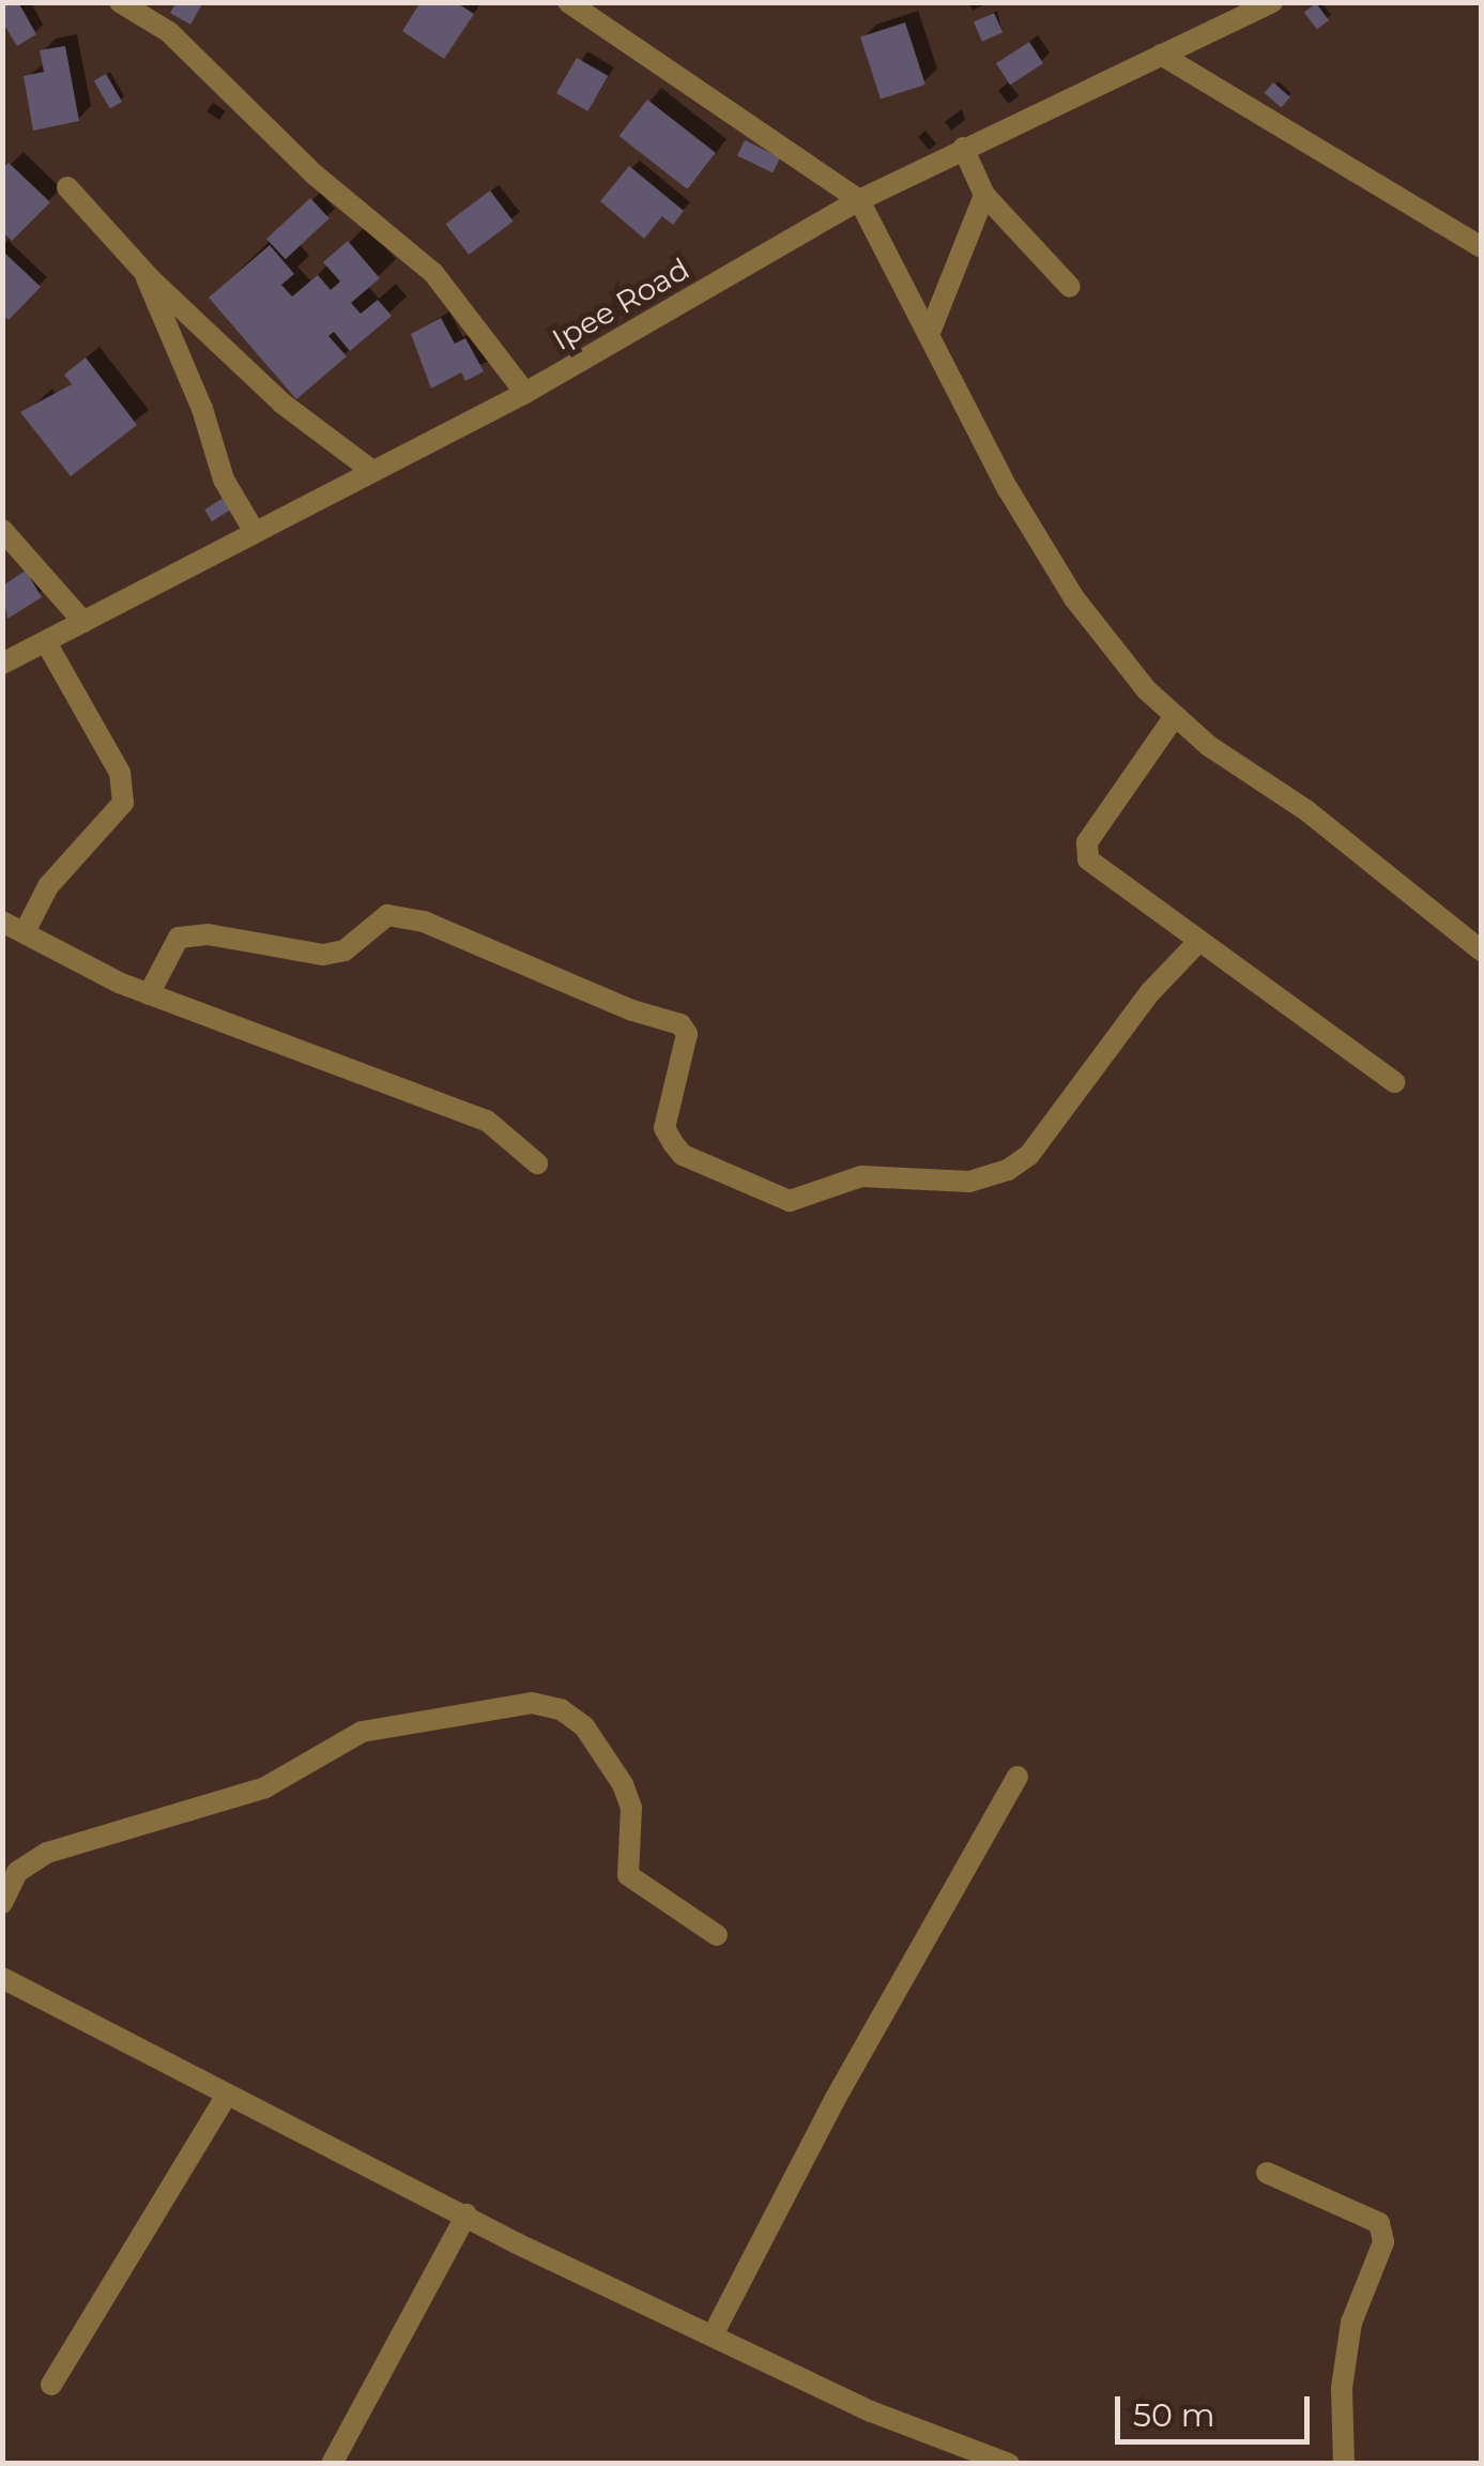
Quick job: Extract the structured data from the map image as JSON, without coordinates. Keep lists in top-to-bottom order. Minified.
{"streets":{"street":["Ipee Road"]},"scale_bar":"50 m"}
